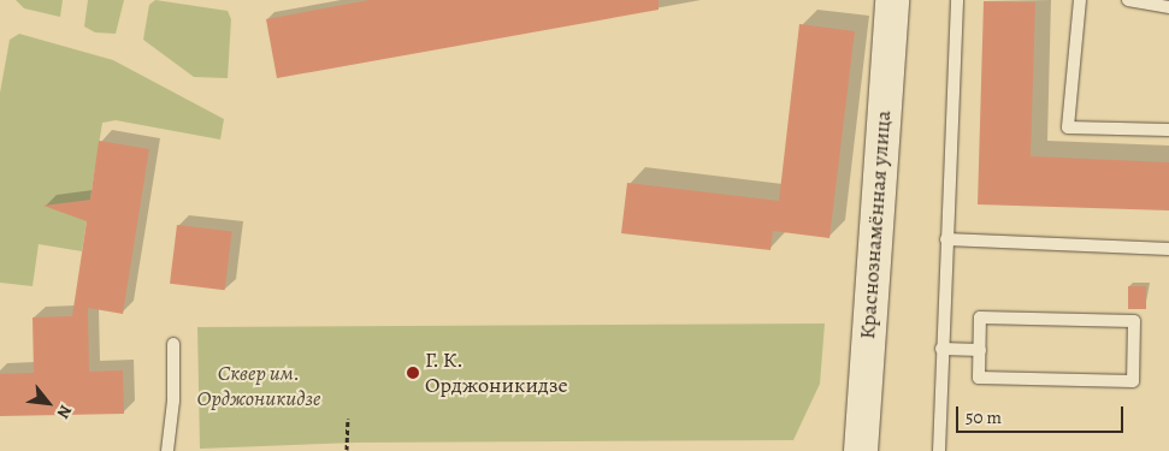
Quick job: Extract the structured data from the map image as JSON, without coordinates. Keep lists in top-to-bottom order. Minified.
{"streets":{"main road":["Краснознамённая улица"]},"parks":["Сквер им. Орджоникидзе"],"places":["Г. К. Орджоникидзе"],"scale_bar":"50 m","north":"bottom right"}
